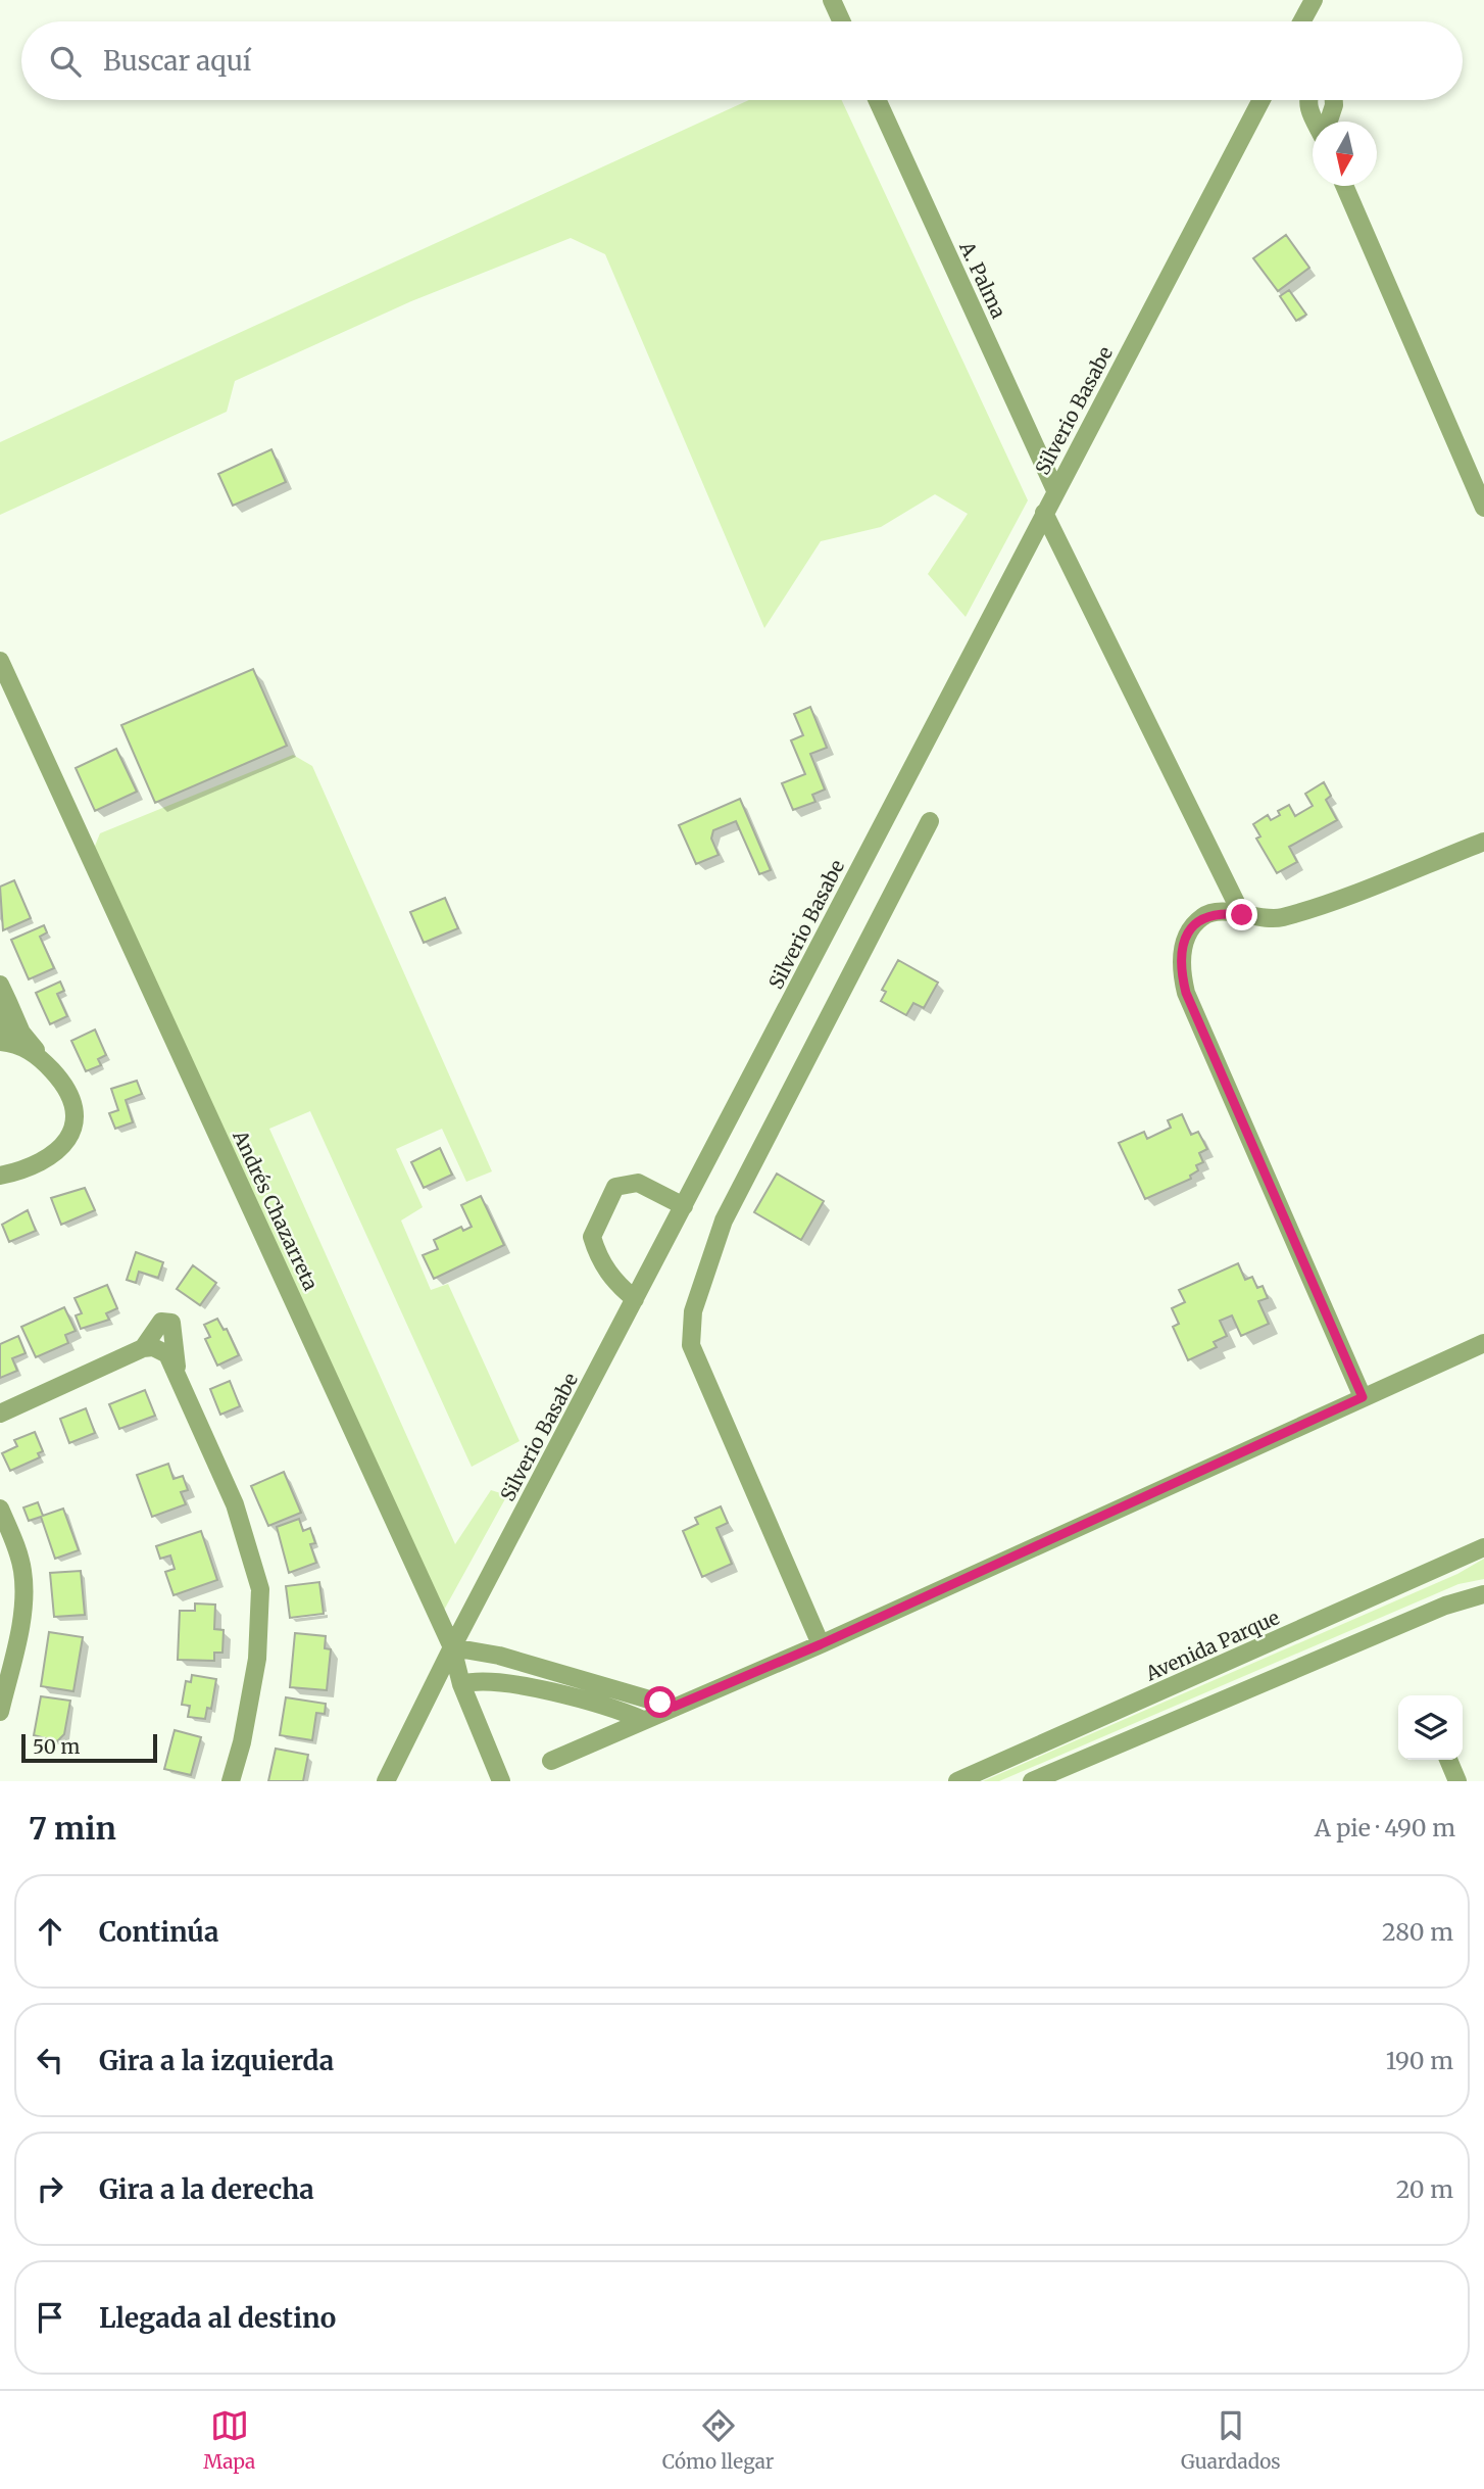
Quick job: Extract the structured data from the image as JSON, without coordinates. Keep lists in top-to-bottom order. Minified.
{"streets":{"street":["A. Palma","Silverio Basabe","Andrés Chazarreta","Avenida Parque"]},"crossings":[["A. Palma","Silverio Basabe"],["Silverio Basabe","Andrés Chazarreta"]],"scale_bar":"50 m","north":"bottom","page":{"search":"Buscar aquí","scale":"50 m","heading":["7 min","A pie · 490 m"],"list":[["Continúa","280 m"],["Gira a la izquierda","190 m"],["Gira a la derecha","20 m"],"Llegada al destino"],"nav":["Mapa","Cómo llegar","Guardados"]}}
